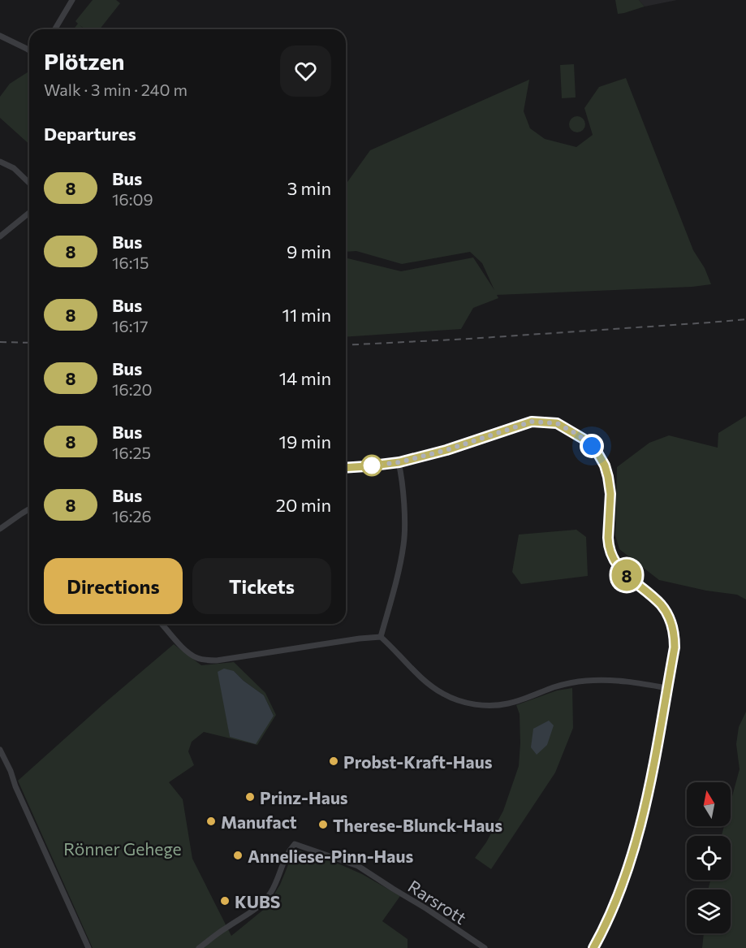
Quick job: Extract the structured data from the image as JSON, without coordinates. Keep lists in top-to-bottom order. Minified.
{"streets":{"street":["Rarsrott"]},"parks":["Rönner Gehege"],"places":["Probst-Kraft-Haus","Prinz-Haus","Manufact","Therese-Blunck-Haus","Anneliese-Pinn-Haus","KUBS"],"lines":["bus line 8"],"north":"top","page":{"on_map":"8","heading":[["Plötzen","Walk · 3 min · 240 m"],"Departures"],"list":[{"mark":"8","name":"Bus","note":"16:09","value":"3 min"},{"mark":"8","name":"Bus","note":"16:15","value":"9 min"},{"mark":"8","name":"Bus","note":"16:17","value":"11 min"},{"mark":"8","name":"Bus","note":"16:20","value":"14 min"},{"mark":"8","name":"Bus","note":"16:25","value":"19 min"},{"mark":"8","name":"Bus","note":"16:26","value":"20 min"}],"buttons":["Directions","Tickets"]}}
